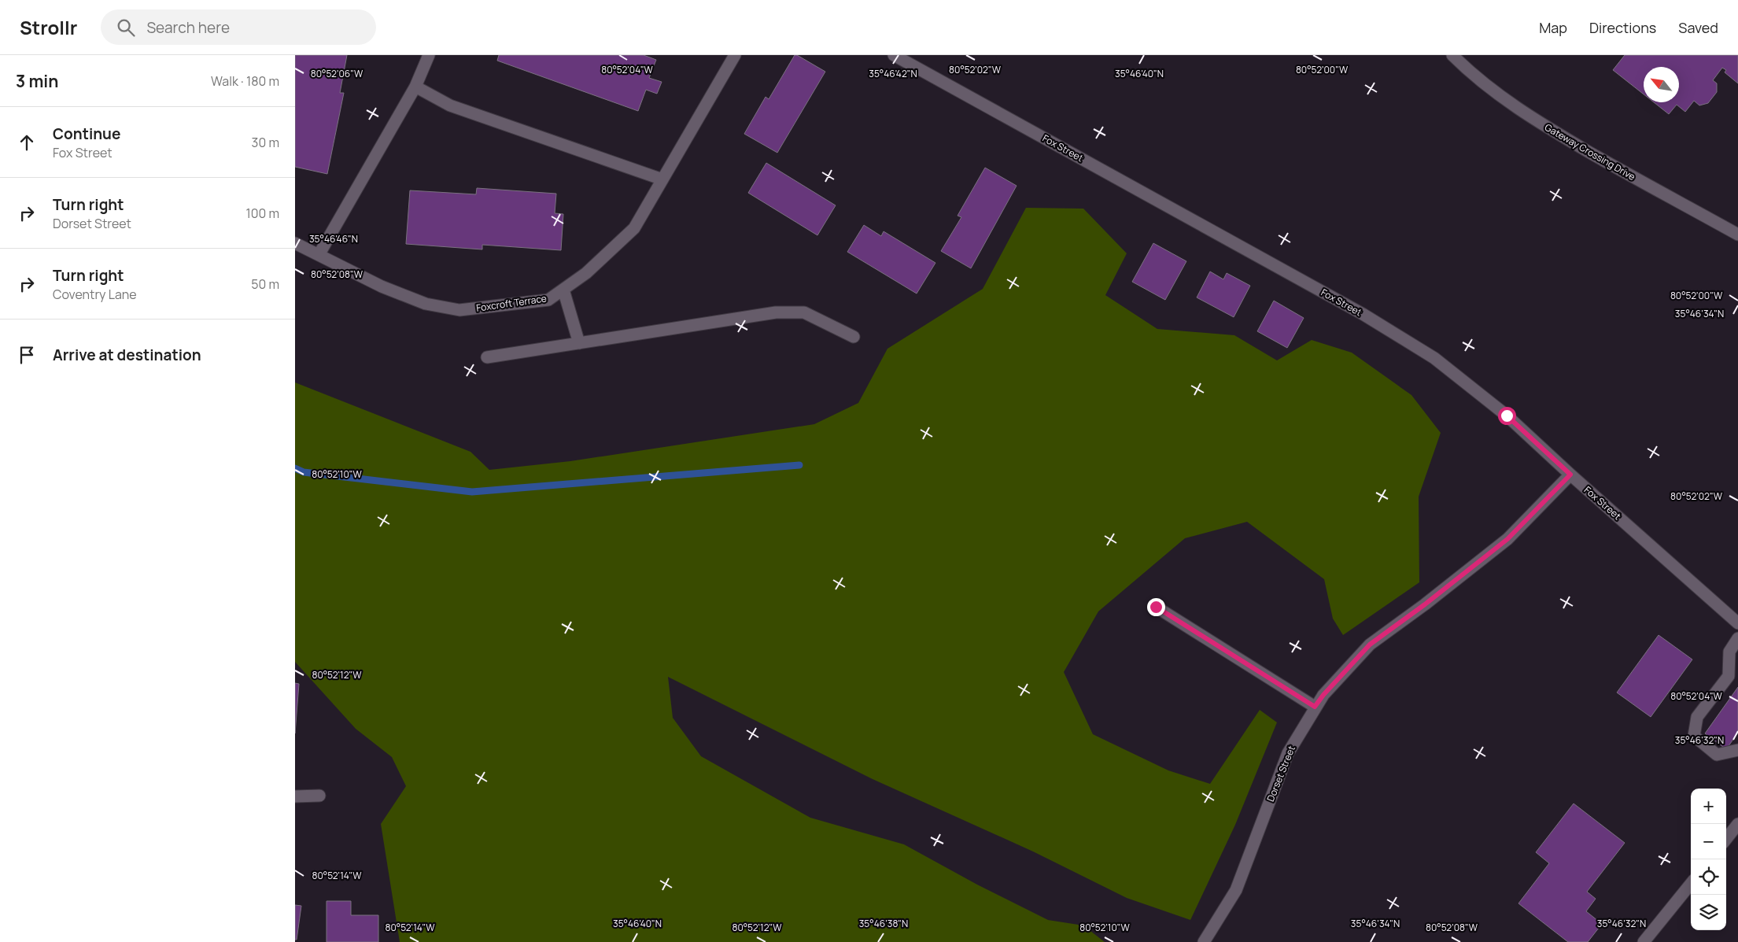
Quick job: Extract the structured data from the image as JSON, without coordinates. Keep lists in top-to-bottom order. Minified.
{"streets":{"street":["Fox Street","Gateway Crossing Drive","Foxcroft Terrace","Dorset Street"]},"crossings":[["Fox Street","Dorset Street"]],"north":"top left","page":{"header":"Strollr","search":"Search here","nav":["Map","Directions","Saved"],"heading":["3 min","Walk · 180 m"],"list":[["Continue","Fox Street","30 m"],["Turn right","Dorset Street","100 m"],["Turn right","Coventry Lane","50 m"],"Arrive at destination"],"map_buttons":["+","−"]},"coordinates":["80°52'04\"W","80°52'02\"W","80°52'00\"W","35°46'42\"N","35°46'40\"N","80°52'06\"W","35°46'46\"N","80°52'08\"W","35°46'34\"N","80°52'10\"W","80°52'12\"W","35°46'32\"N","80°52'14\"W","35°46'38\"N"]}
